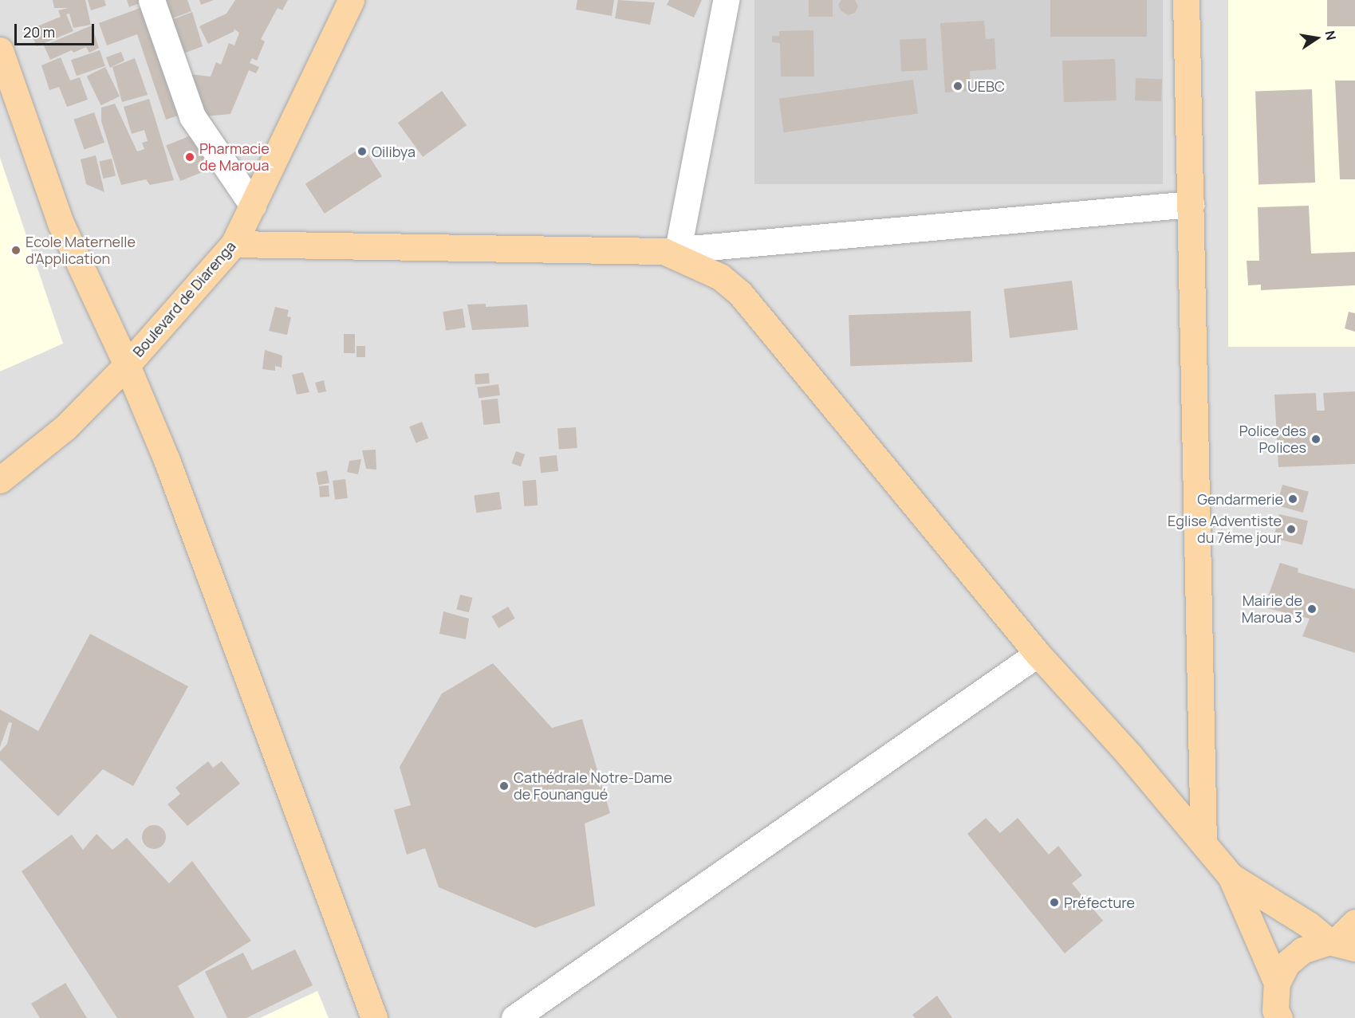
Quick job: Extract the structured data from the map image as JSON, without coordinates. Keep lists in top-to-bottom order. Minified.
{"streets":{"main road":["Boulevard de Diarenga"]},"places":["UEBC","Oilibya","Pharmacie de Maroua","Ecole Maternelle d'Application","Police des Polices","Gendarmerie","Eglise Adventiste du 7éme jour","Mairie de Maroua 3","Cathédrale Notre-Dame de Founangué","Préfecture"],"scale_bar":"20 m","north":"right"}
